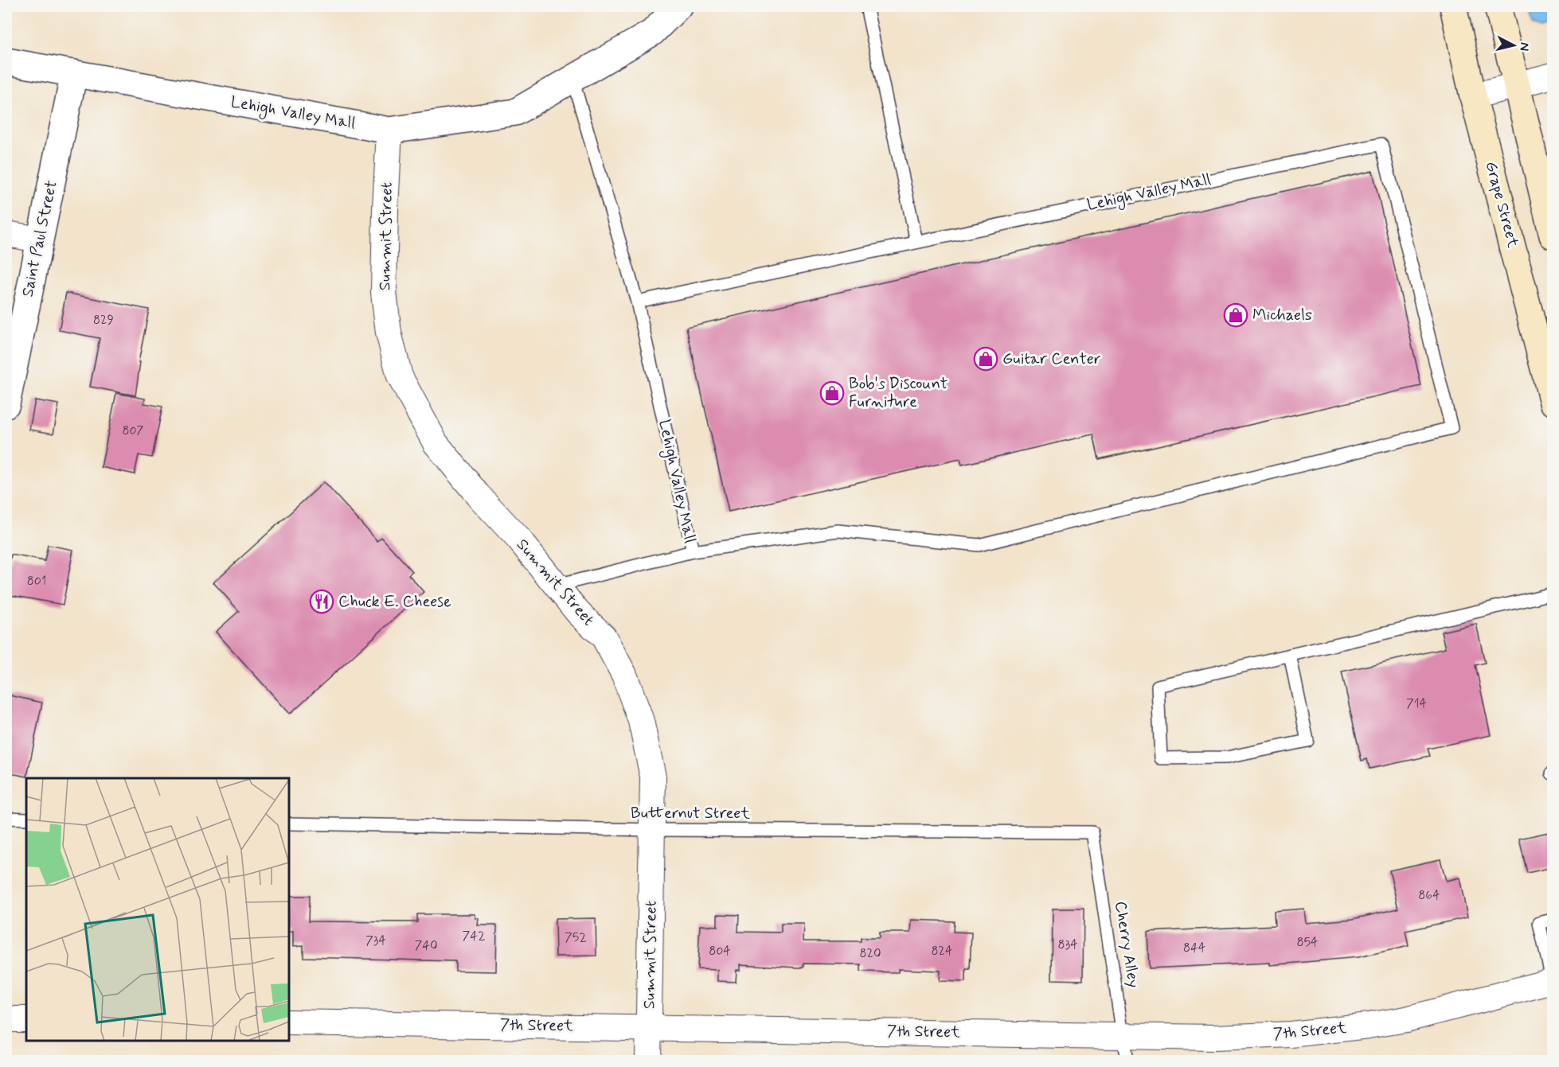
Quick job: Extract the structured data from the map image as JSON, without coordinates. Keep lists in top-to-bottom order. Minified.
{"streets":{"main road":["Grape Street"],"street":["Lehigh Valley Mall","Summit Street","Saint Paul Street","7th Street"],"lane":["Butternut Street","Cherry Alley"]},"crossings":[["Lehigh Valley Mall","Summit Street"],["Lehigh Valley Mall","Saint Paul Street"],["Summit Street","Butternut Street"],["Summit Street","7th Street"],["Butternut Street","Cherry Alley"],["Cherry Alley","7th Street"]],"places":{"shop":["Michaels","Guitar Center","Bob's Discount Furniture"],"restaurant":["Chuck E. Cheese"]},"house_numbers":["829","807","801","714","864","742","752","734","854","834","740","844","804","824","820"],"north":"right"}
